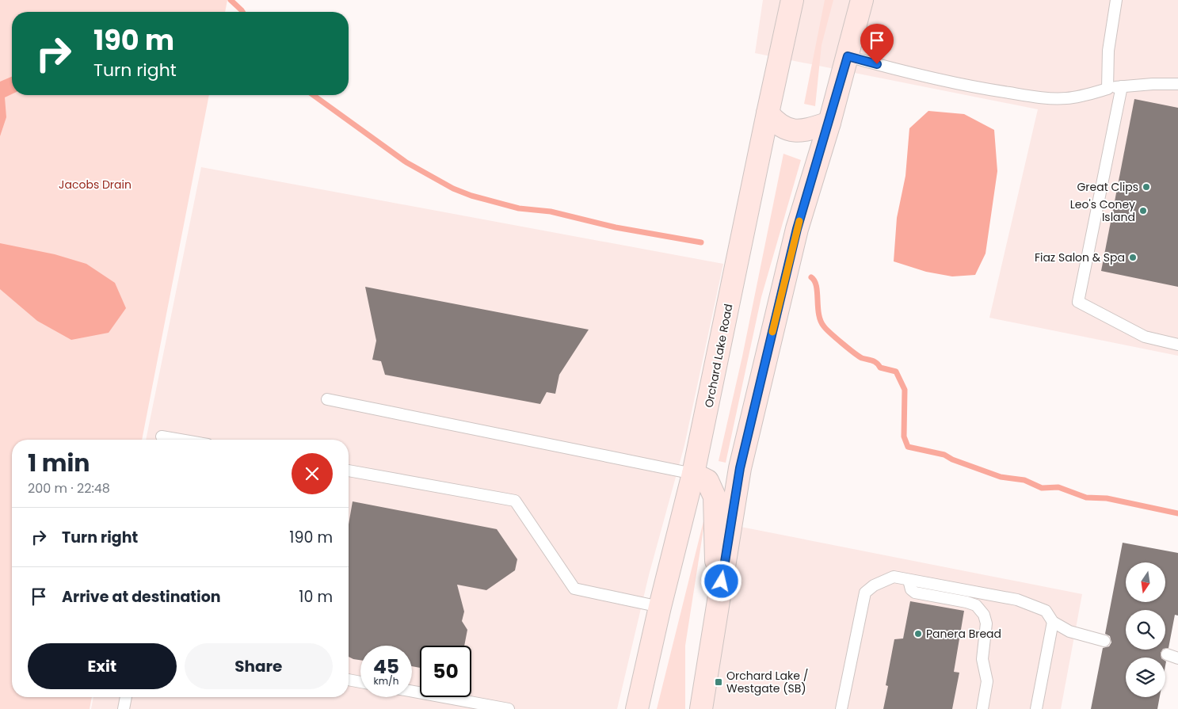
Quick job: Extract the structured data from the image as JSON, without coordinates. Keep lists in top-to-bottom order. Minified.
{"streets":{"main road":["Orchard Lake Road"]},"parks":["Jacobs Drain"],"places":{"other":["Great Clips","Leo's Coney Island","Fiaz Salon & Spa","Panera Bread"],"transit":["Orchard Lake / Westgate (SB)"]},"north":"bottom","page":{"turn":["190 m","Turn right"],"heading":["1 min","200 m · 22:48"],"list":[{"name":"Turn right","value":"190 m"},{"name":"Arrive at destination","value":"10 m"}],"buttons":["Exit","Share"],"speed":"45 km/h","limit":"50"}}
